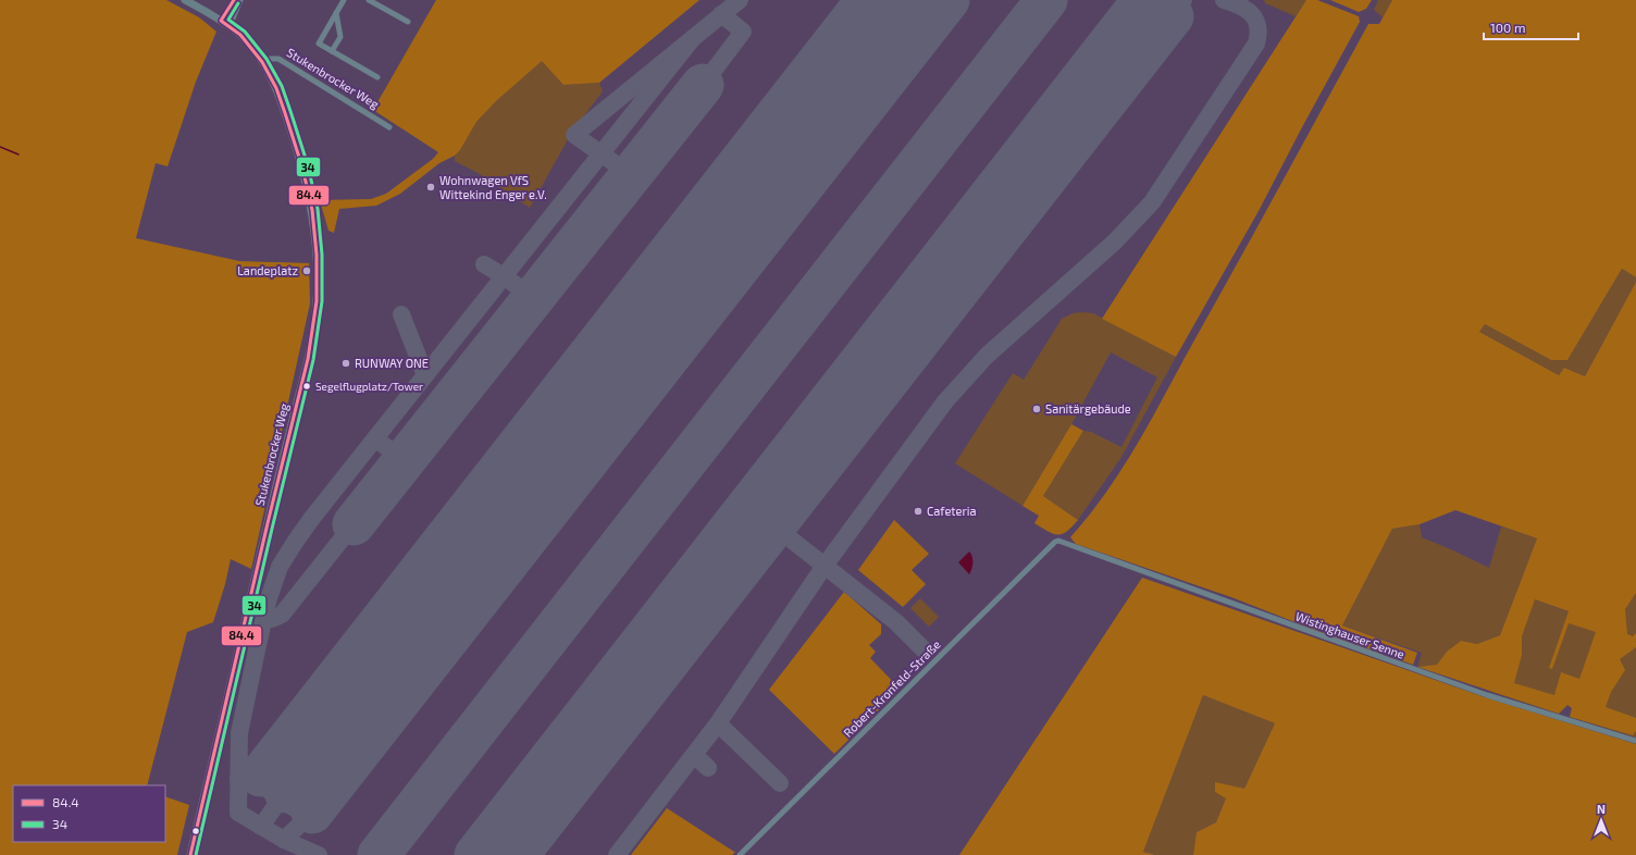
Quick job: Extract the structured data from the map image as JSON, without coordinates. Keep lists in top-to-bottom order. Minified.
{"streets":{"street":["Stukenbrocker Weg","Wistinghauser Senne","Robert-Kronfeld-Straße"]},"crossings":[["Wistinghauser Senne","Robert-Kronfeld-Straße"]],"places":["Wohnwagen VfS Wittekind Enger e.V.","Landeplatz","RUNWAY ONE","Segelflugplatz/Tower","Sanitärgebäude","Cafeteria"],"lines":["transit line 84.4","transit line 34"],"legend":["84.4","34"],"scale_bar":"100 m","north":"top"}
